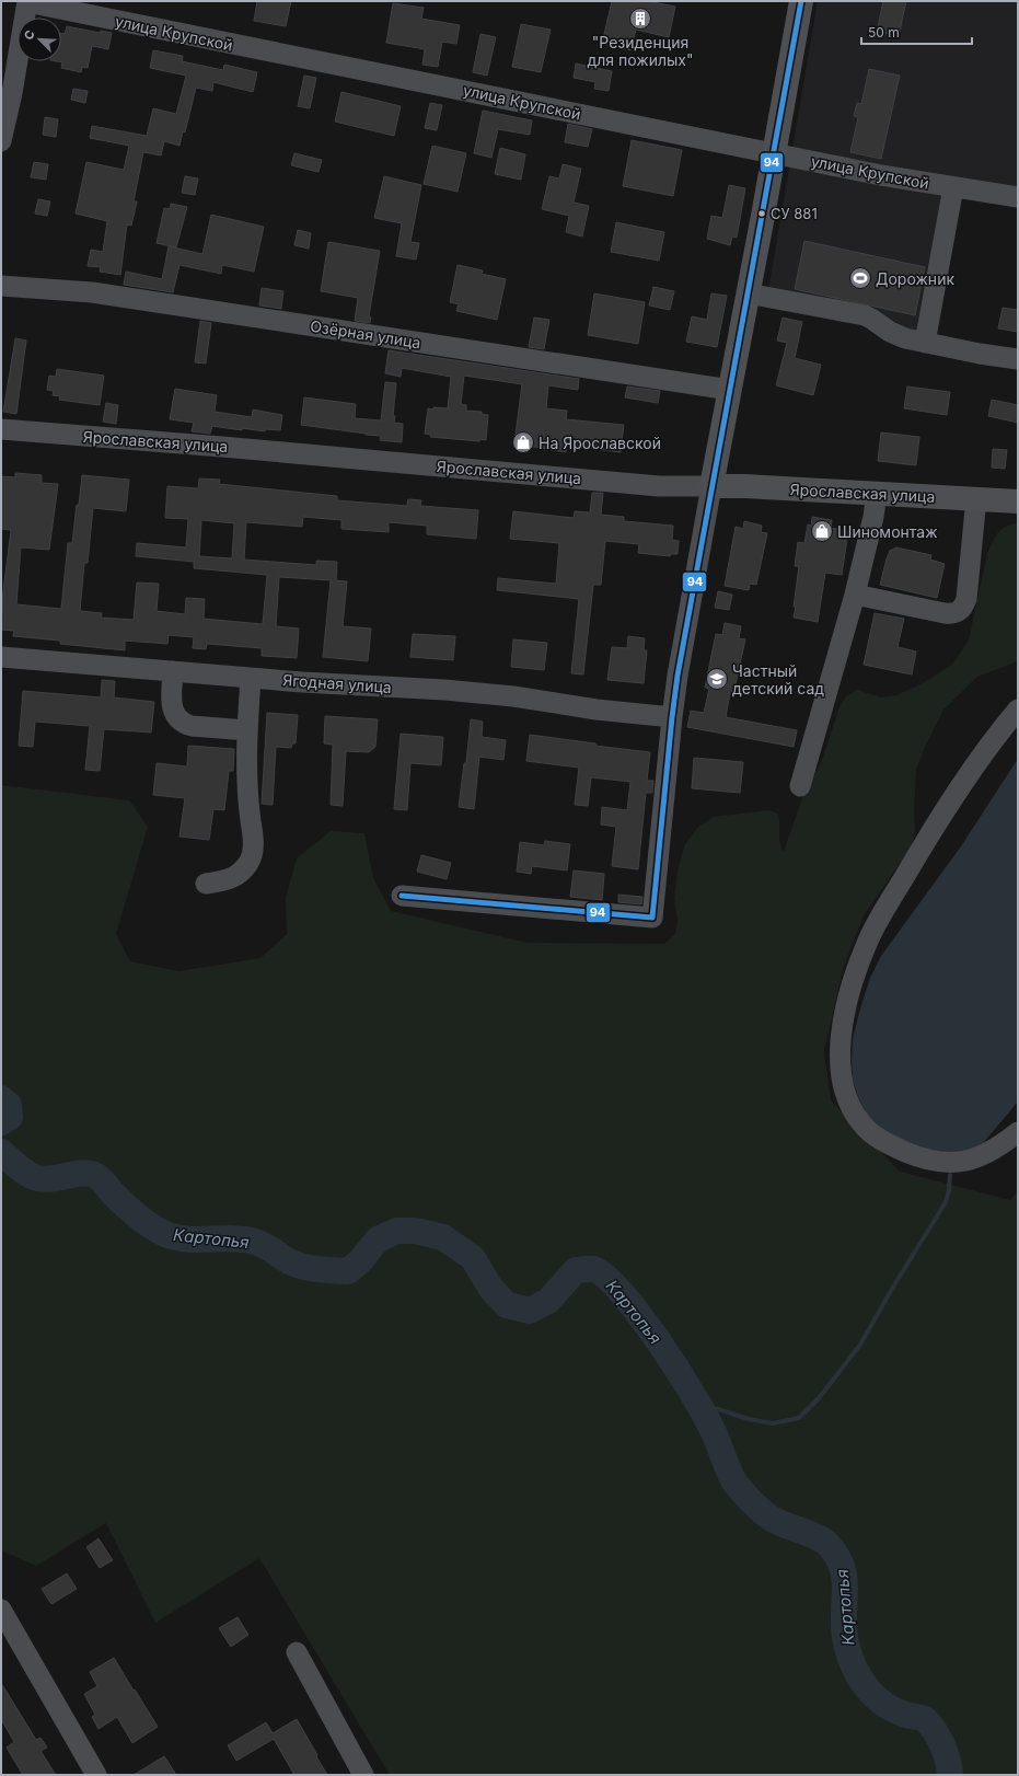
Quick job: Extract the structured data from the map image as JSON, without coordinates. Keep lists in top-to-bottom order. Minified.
{"streets":{"main road":["Ярославская улица"],"street":["улица Крупской","Озёрная улица","Ягодная улица"]},"water":["Картопья"],"places":{"building":["\"Резиденция для пожилых\""],"other":["СУ 881"],"sports":["Дорожник"],"shop":["На Ярославской","Шиномонтаж"],"school or university":["Частный детский сад"]},"lines":["transit line 94"],"scale_bar":"50 m","north":"top left"}
